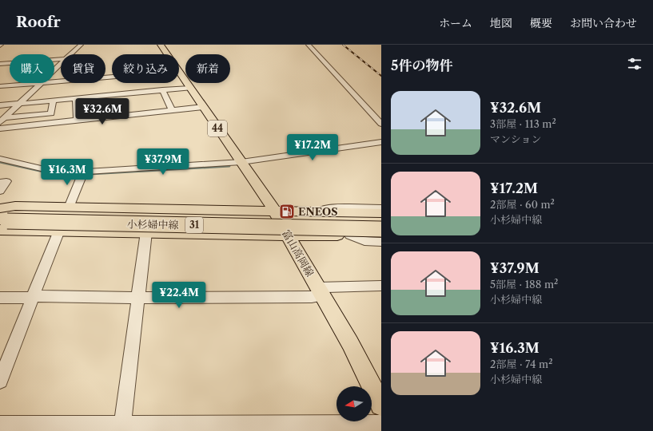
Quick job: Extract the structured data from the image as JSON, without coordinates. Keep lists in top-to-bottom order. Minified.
{"streets":{"main road":["44","小杉婦中線","31","富山高岡線"]},"crossings":[["小杉婦中線","31"],["31","富山高岡線"]],"places":{"fuel station":["ENEOS"]},"north":"left","page":{"header":"Roofr","nav":["ホーム","地図","概要","お問い合わせ"],"heading":"5件の物件","chip":["購入","賃貸","絞り込み","新着"],"list":[{"name":"¥32.6M","note":"3部屋 · 113 m² · マンション"},{"name":"¥17.2M","note":"2部屋 · 60 m² · 小杉婦中線"},{"name":"¥37.9M","note":"5部屋 · 188 m² · 小杉婦中線"},{"name":"¥16.3M","note":"2部屋 · 74 m² · 小杉婦中線"}],"price":["¥32.6M","¥17.2M","¥37.9M","¥16.3M","¥22.4M"]}}
